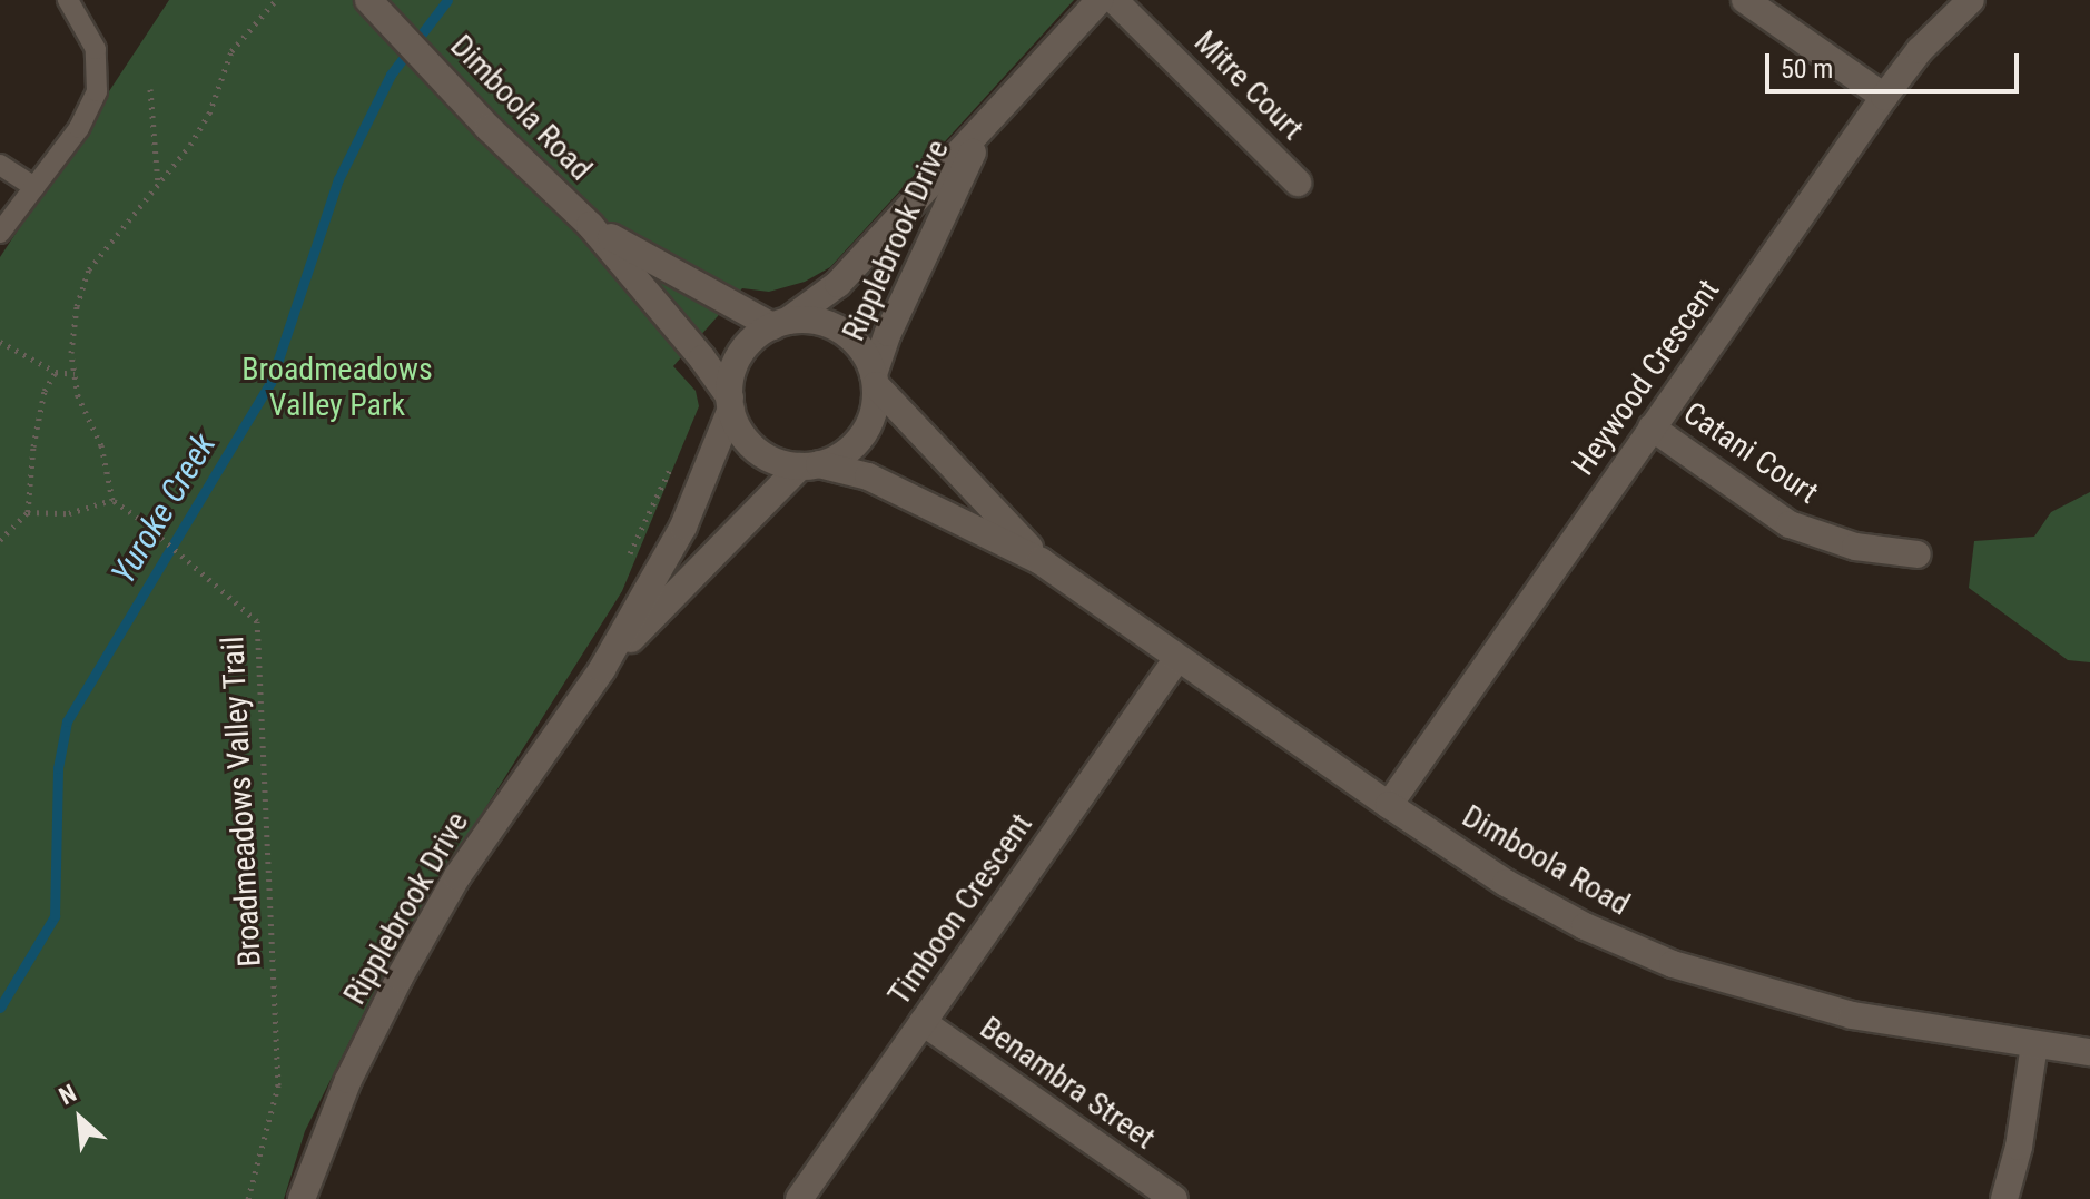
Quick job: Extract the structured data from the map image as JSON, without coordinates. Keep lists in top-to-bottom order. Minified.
{"streets":{"street":["Mitre Court","Dimboola Road","Ripplebrook Drive","Heywood Crescent","Catani Court","Timboon Crescent","Benambra Street"],"path":["Broadmeadows Valley Trail"]},"crossings":[["Dimboola Road","Ripplebrook Drive"],["Dimboola Road","Heywood Crescent"],["Dimboola Road","Timboon Crescent"],["Heywood Crescent","Catani Court"],["Timboon Crescent","Benambra Street"]],"water":["Yuroke Creek"],"parks":["Broadmeadows Valley Park"],"scale_bar":"50 m","north":"top left"}
